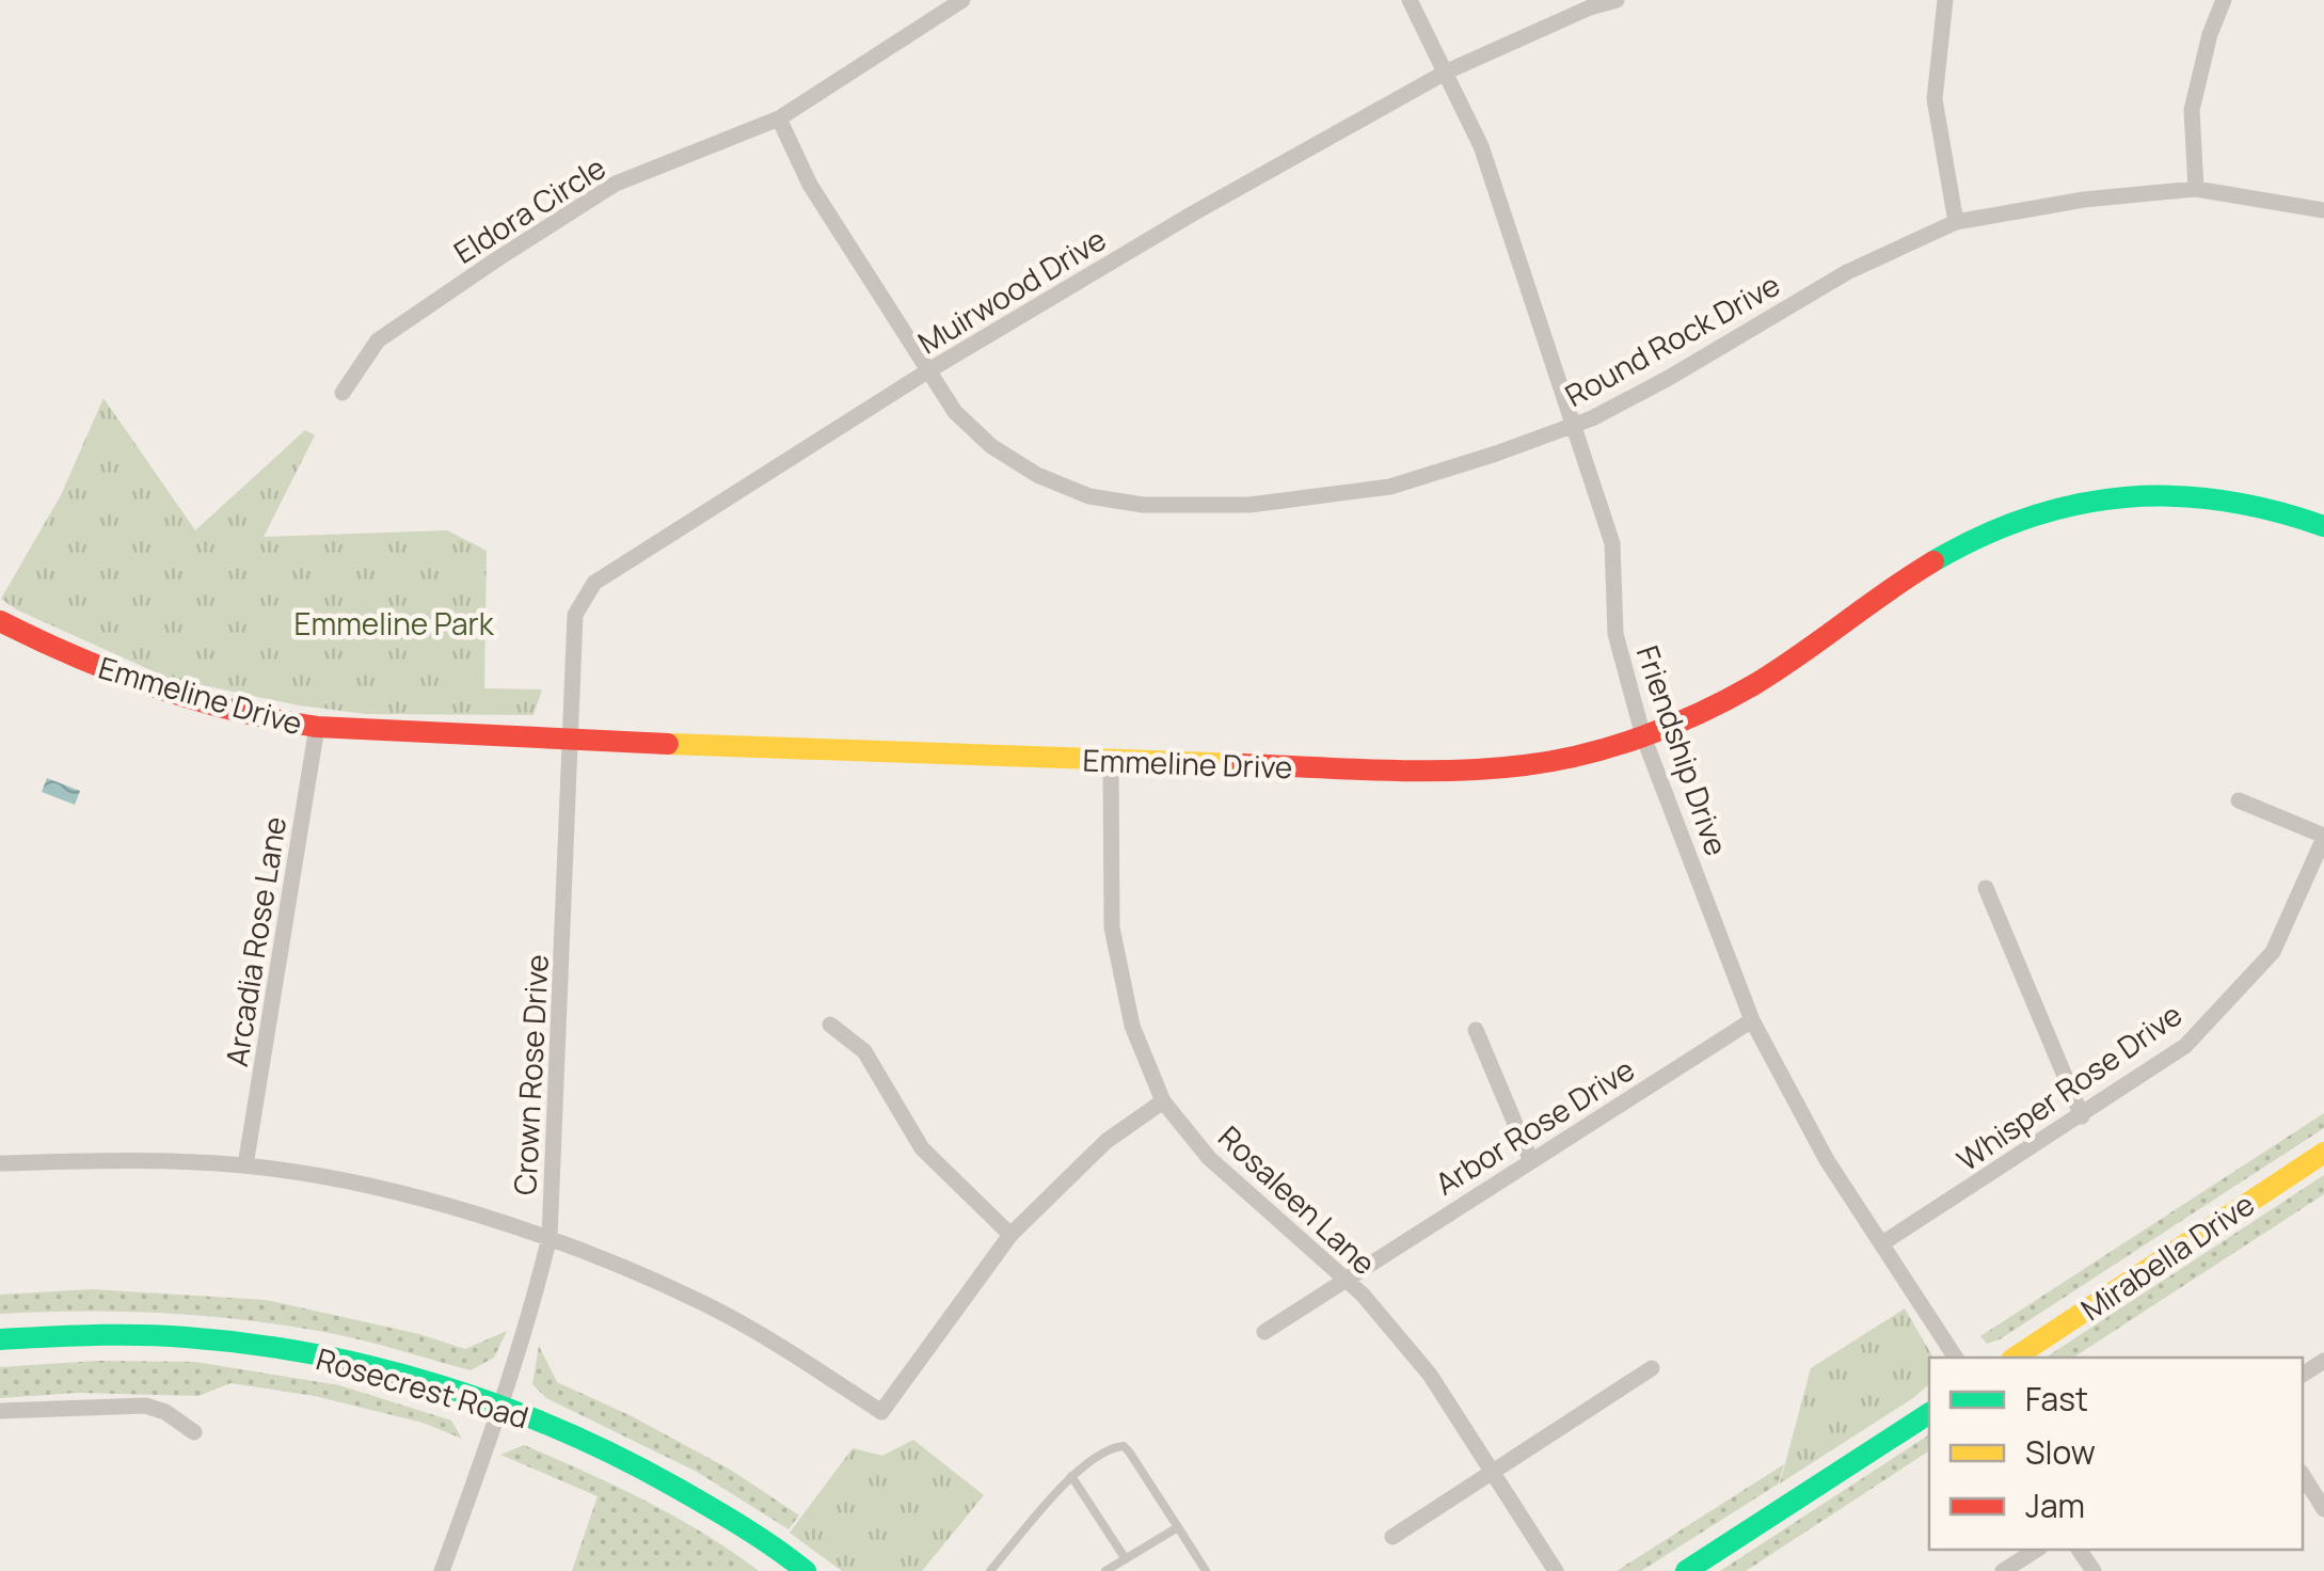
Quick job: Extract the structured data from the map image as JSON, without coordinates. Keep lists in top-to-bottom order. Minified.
{"streets":{"street":["Eldora Circle","Muirwood Drive","Round Rock Drive","Emmeline Drive","Friendship Drive","Arcadia Rose Lane","Crown Rose Drive","Whisper Rose Drive","Arbor Rose Drive","Rosaleen Lane","Mirabella Drive","Rosecrest Road"]},"crossings":[["Eldora Circle","Round Rock Drive"],["Muirwood Drive","Round Rock Drive"],["Muirwood Drive","Emmeline Drive"],["Muirwood Drive","Friendship Drive"],["Muirwood Drive","Crown Rose Drive"],["Round Rock Drive","Friendship Drive"],["Emmeline Drive","Friendship Drive"],["Emmeline Drive","Arcadia Rose Lane"],["Emmeline Drive","Crown Rose Drive"],["Emmeline Drive","Rosaleen Lane"],["Friendship Drive","Whisper Rose Drive"],["Friendship Drive","Arbor Rose Drive"],["Crown Rose Drive","Rosecrest Road"],["Arbor Rose Drive","Rosaleen Lane"]],"parks":["Emmeline Park"],"legend":["Fast","Slow","Jam"]}
